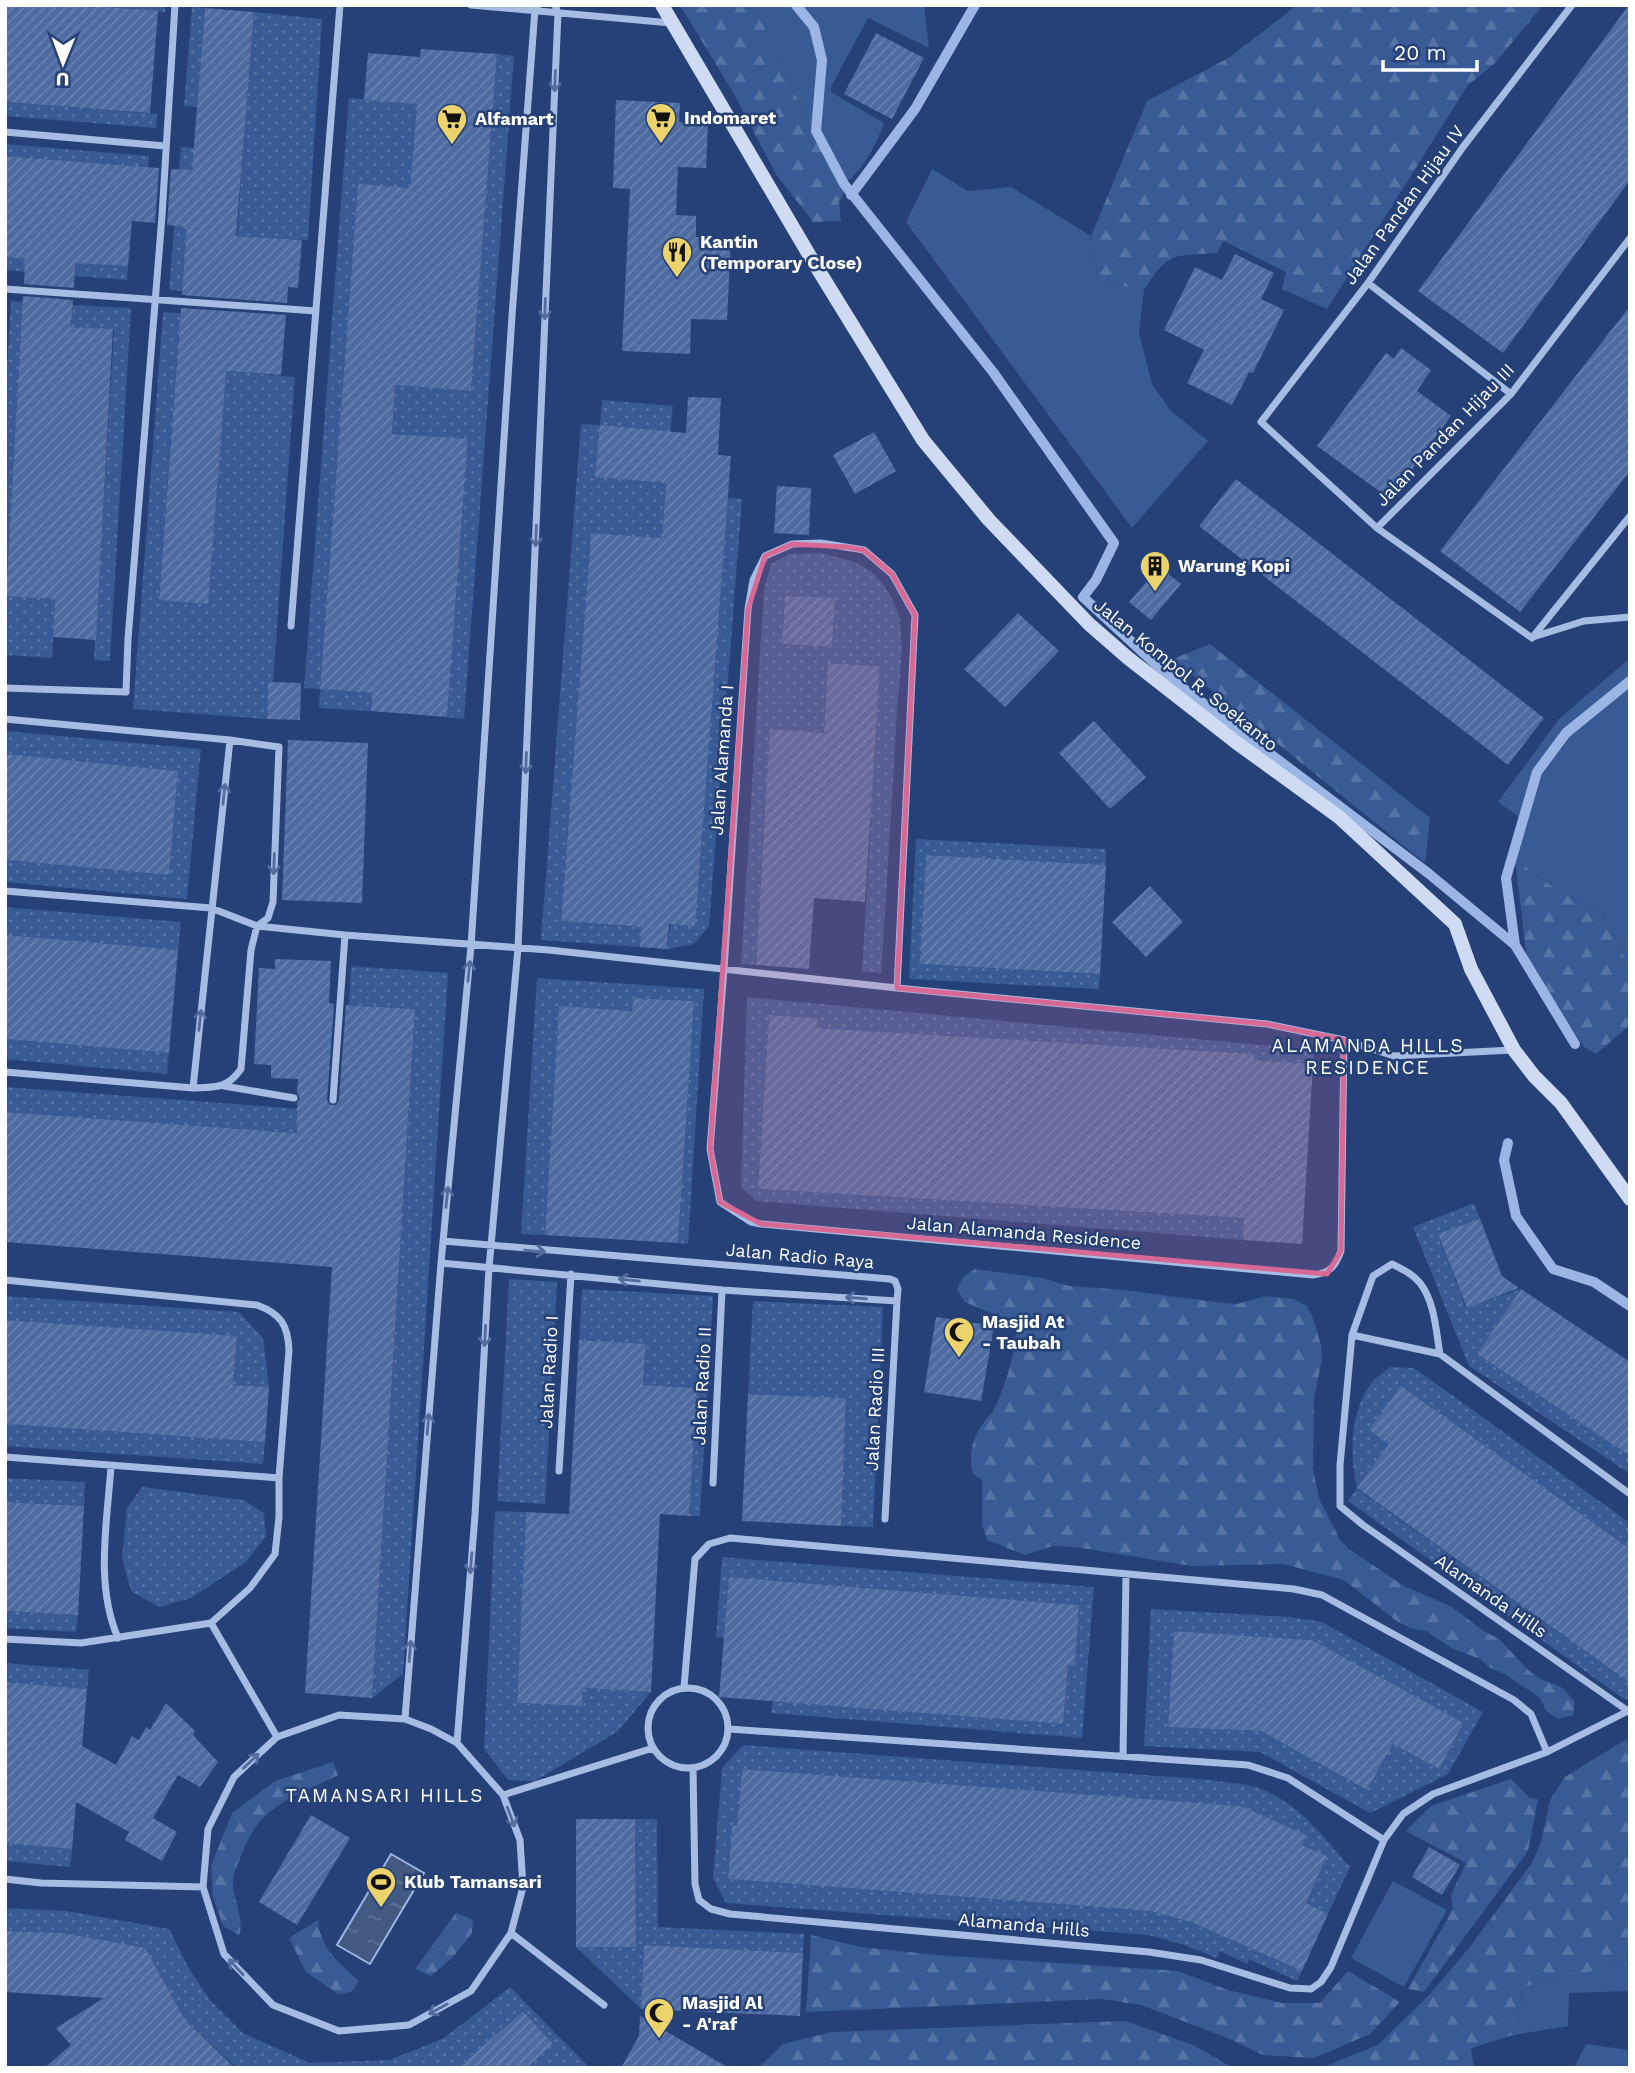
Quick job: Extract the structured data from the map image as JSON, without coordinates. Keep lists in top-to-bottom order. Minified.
{"streets":{"main road":["Jalan Kompol R. Soekanto"],"street":["Jalan Pandan Hijau IV","Jalan Pandan Hijau III","Jalan Alamanda I","Jalan Alamanda Residence","Jalan Radio Raya","Jalan Radio I","Jalan Radio II","Jalan Radio III","Alamanda Hills"]},"crossings":[["Jalan Pandan Hijau IV","Jalan Pandan Hijau III"],["Jalan Alamanda I","Jalan Alamanda Residence"],["Jalan Radio Raya","Jalan Radio I"],["Jalan Radio Raya","Jalan Radio II"],["Jalan Radio Raya","Jalan Radio III"]],"districts":["ALAMANDA HILLS RESIDENCE","TAMANSARI HILLS"],"places":{"supermarket":["Indomaret","Alfamart"],"restaurant":["Kantin (Temporary Close)"],"building":["Warung Kopi"],"mosque":["Masjid At - Taubah","Masjid Al - A'raf"],"sports":["Klub Tamansari"]},"scale_bar":"20 m","north":"bottom"}
